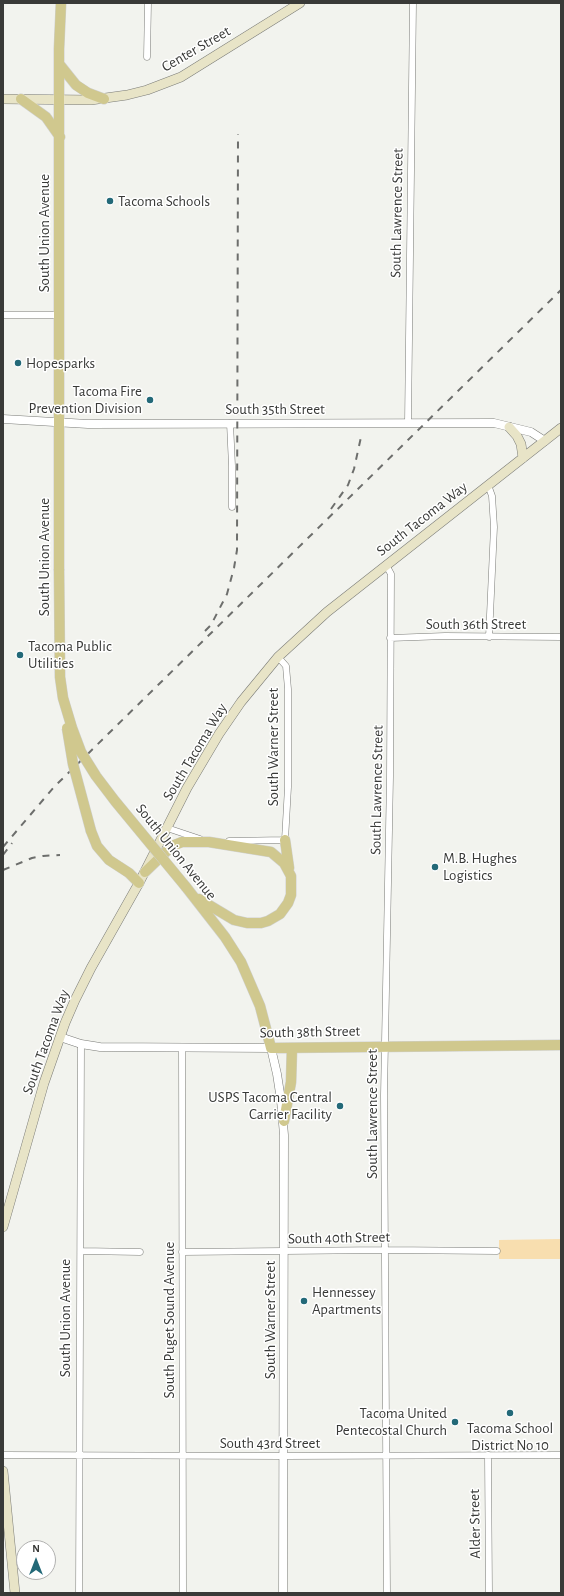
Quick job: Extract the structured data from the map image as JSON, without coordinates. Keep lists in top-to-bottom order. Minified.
{"streets":{"main road":["Center Street","South Union Avenue","South Tacoma Way","South 38th Street"],"street":["South Lawrence Street","South 35th Street","South 36th Street","South Warner Street","South 40th Street","South Puget Sound Avenue","South 43rd Street","Alder Street"]},"crossings":[["Center Street","South Union Avenue"],["South Lawrence Street","South 35th Street"],["South Lawrence Street","South Tacoma Way"],["South Lawrence Street","South 36th Street"],["South Lawrence Street","South 38th Street"],["South Lawrence Street","South 40th Street"],["South Lawrence Street","South 43rd Street"],["South Union Avenue","South 35th Street"],["South Union Avenue","South Warner Street"],["South Union Avenue","South 38th Street"],["South Union Avenue","South 43rd Street"],["South 35th Street","South Tacoma Way"],["South Tacoma Way","South Warner Street"],["South Tacoma Way","South 38th Street"],["South Warner Street","South 38th Street"],["South Warner Street","South 40th Street"],["South Warner Street","South 43rd Street"],["South 38th Street","South Puget Sound Avenue"],["South 40th Street","South Puget Sound Avenue"],["South Puget Sound Avenue","South 43rd Street"],["South 43rd Street","Alder Street"]],"places":["Tacoma Schools","Hopesparks","Tacoma Fire Prevention Division","Tacoma Public Utilities","M.B. Hughes Logistics","USPS Tacoma Central Carrier Facility","Hennessey Apartments","Tacoma School District No 10","Tacoma United Pentecostal Church"],"north":"top"}
